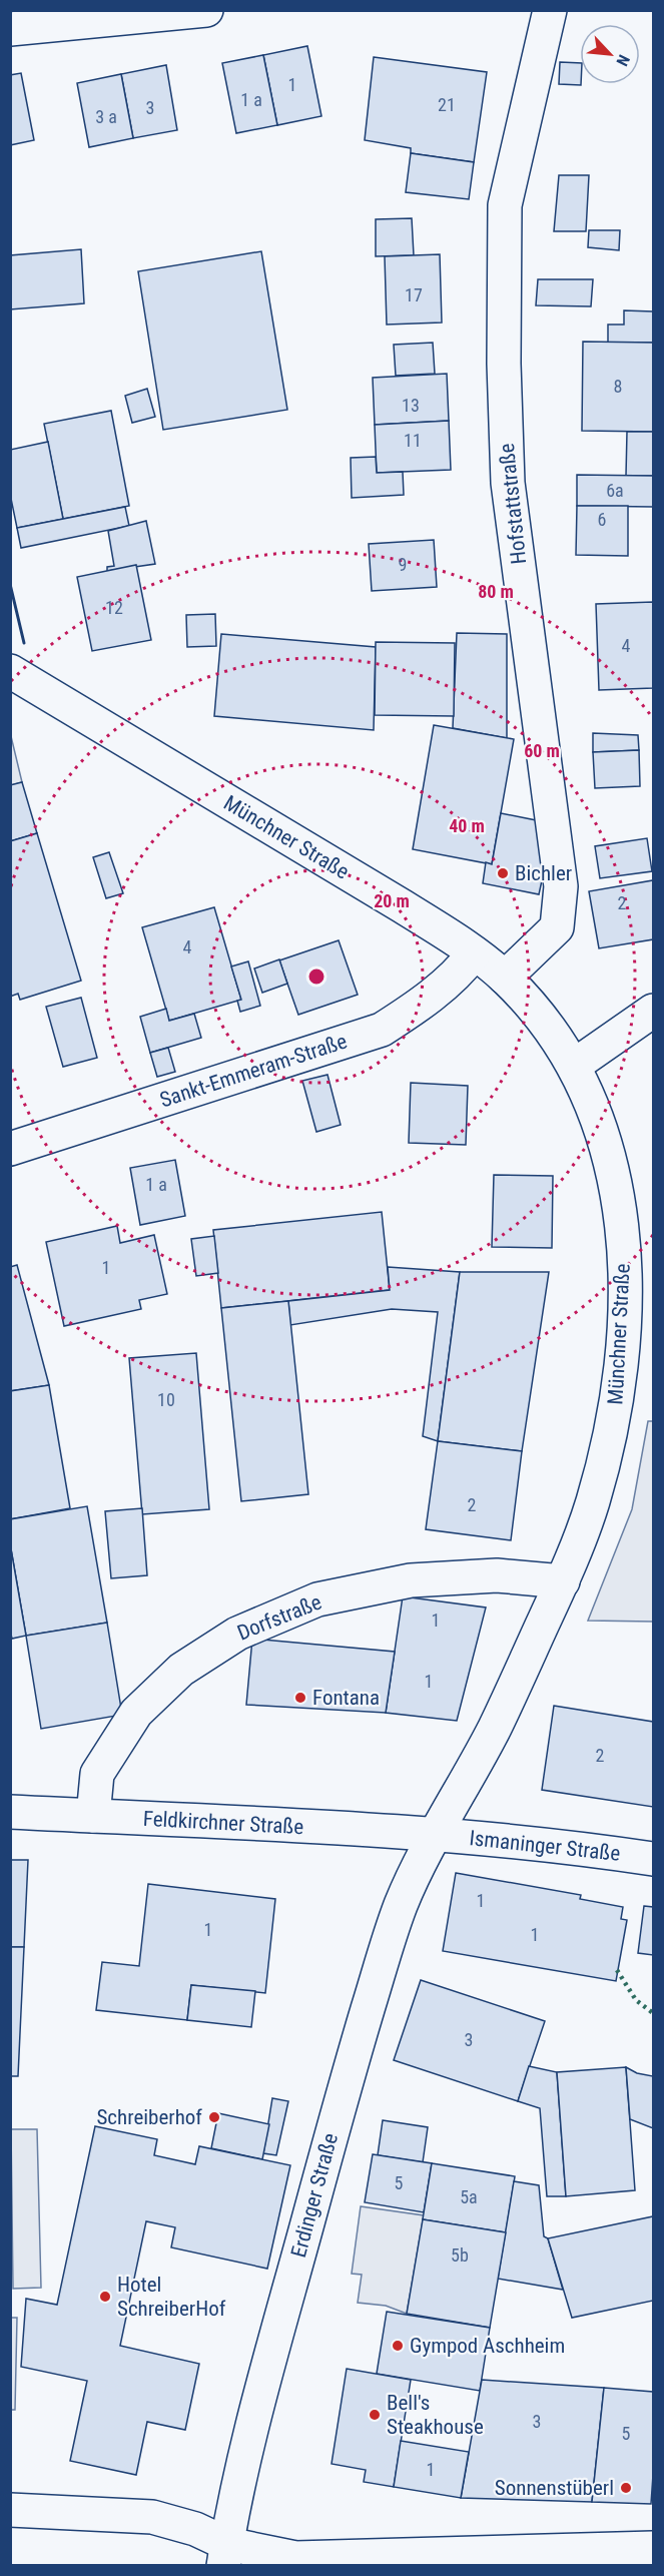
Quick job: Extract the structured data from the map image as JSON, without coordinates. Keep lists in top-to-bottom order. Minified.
{"streets":{"street":["Hofstattstraße","Münchner Straße","Sankt-Emmeram-Straße","Dorfstraße","Feldkirchner Straße","Ismaninger Straße","Erdinger Straße"]},"crossings":[["Hofstattstraße","Münchner Straße"],["Münchner Straße","Sankt-Emmeram-Straße"],["Münchner Straße","Dorfstraße"],["Münchner Straße","Feldkirchner Straße"],["Münchner Straße","Ismaninger Straße"],["Münchner Straße","Erdinger Straße"],["Dorfstraße","Feldkirchner Straße"],["Feldkirchner Straße","Ismaninger Straße"],["Feldkirchner Straße","Erdinger Straße"],["Ismaninger Straße","Erdinger Straße"]],"places":["Bichler","Fontana","Schreiberhof","Hotel SchreiberHof","Gympod Aschheim","Bell's Steakhouse","Sonnenstüberl"],"house_numbers":["1","1 a","21","3","3 a","17","8","13","11","6a","6","9","12","4","2","4","1 a","1","10","2","1","1","2","1","1","1","3","5","5a","5b","3","5","1"],"north":"bottom right","rings":["80 m","60 m","40 m","20 m"]}
